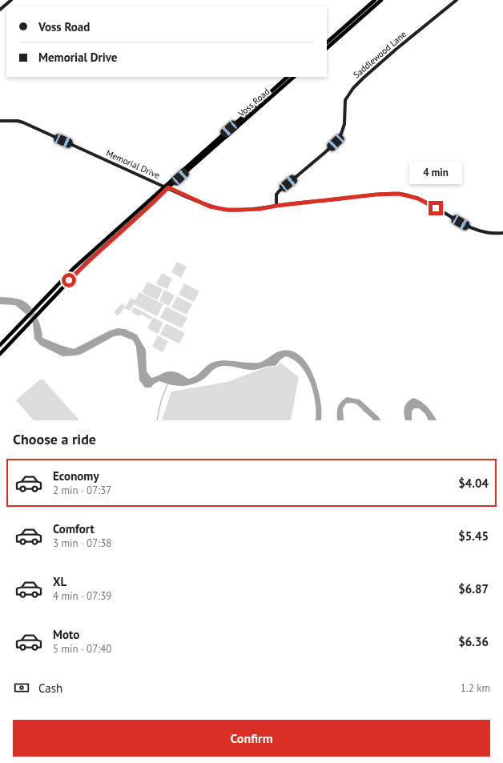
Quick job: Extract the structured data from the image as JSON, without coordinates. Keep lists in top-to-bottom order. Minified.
{"streets":{"main road":["Voss Road"],"street":["Saddlewood Lane","Memorial Drive"]},"crossings":[["Saddlewood Lane","Memorial Drive"],["Voss Road","Memorial Drive"]],"page":{"banner":["Voss Road","Memorial Drive"],"bubble":"4 min","heading":"Choose a ride","list":[{"name":"Economy","note":"2 min · 07:37","value":"$4.04"},{"name":"Comfort","note":"3 min · 07:38","value":"$5.45"},{"name":"XL","note":"4 min · 07:39","value":"$6.87"},{"name":"Moto","note":"5 min · 07:40","value":"$6.36"}],"pay":["Cash","1.2 km"],"buttons":"Confirm"}}
